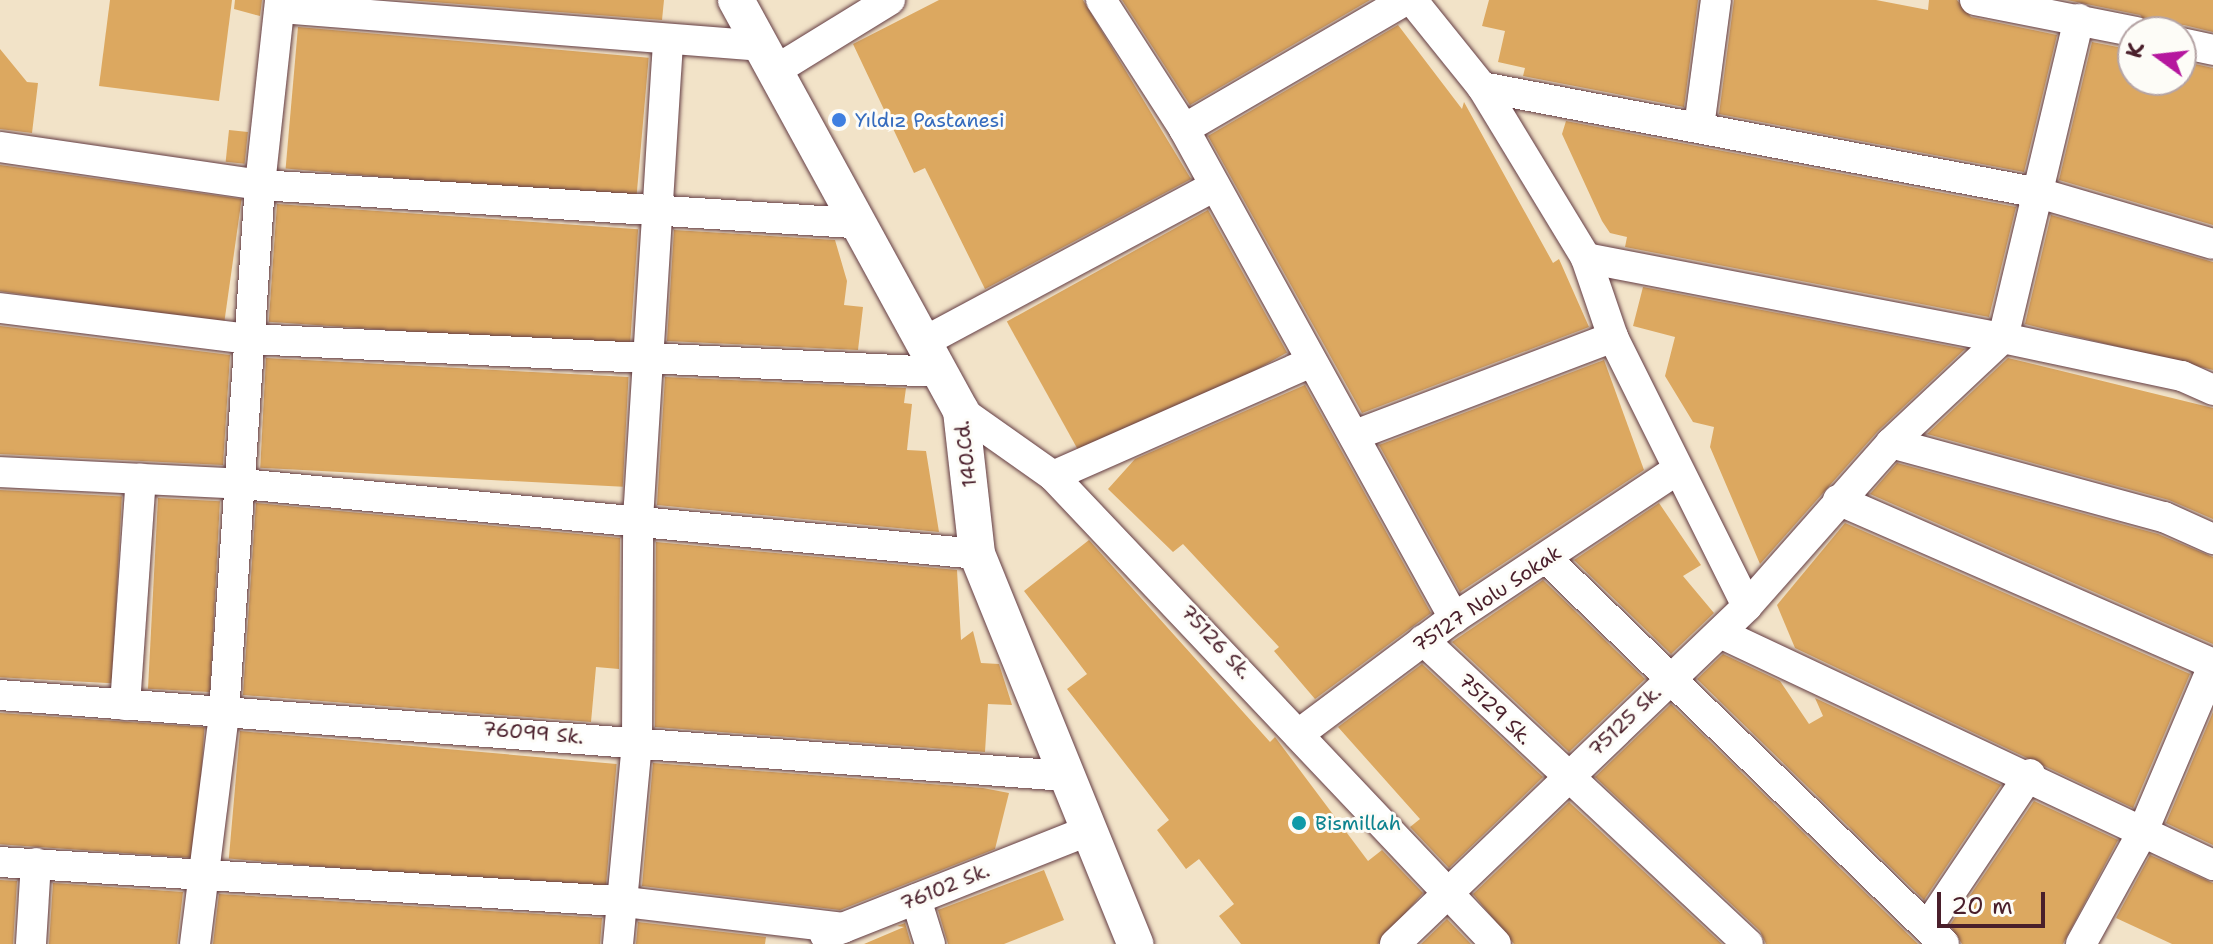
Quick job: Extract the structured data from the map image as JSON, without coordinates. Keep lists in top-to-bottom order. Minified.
{"streets":{"street":["140.Cd.","75127 Nolu Sokak","75126 Sk.","75129 Sk.","75125 Sk.","76099 Sk.","76102 Sk."]},"crossings":[["140.Cd.","75126 Sk."],["140.Cd.","76099 Sk."],["140.Cd.","76102 Sk."],["75127 Nolu Sokak","75126 Sk."],["75127 Nolu Sokak","75129 Sk."],["75126 Sk.","75125 Sk."],["75129 Sk.","75125 Sk."]],"places":["Yıldız Pastanesi","Bismillah"],"scale_bar":"20 m","north":"left"}
